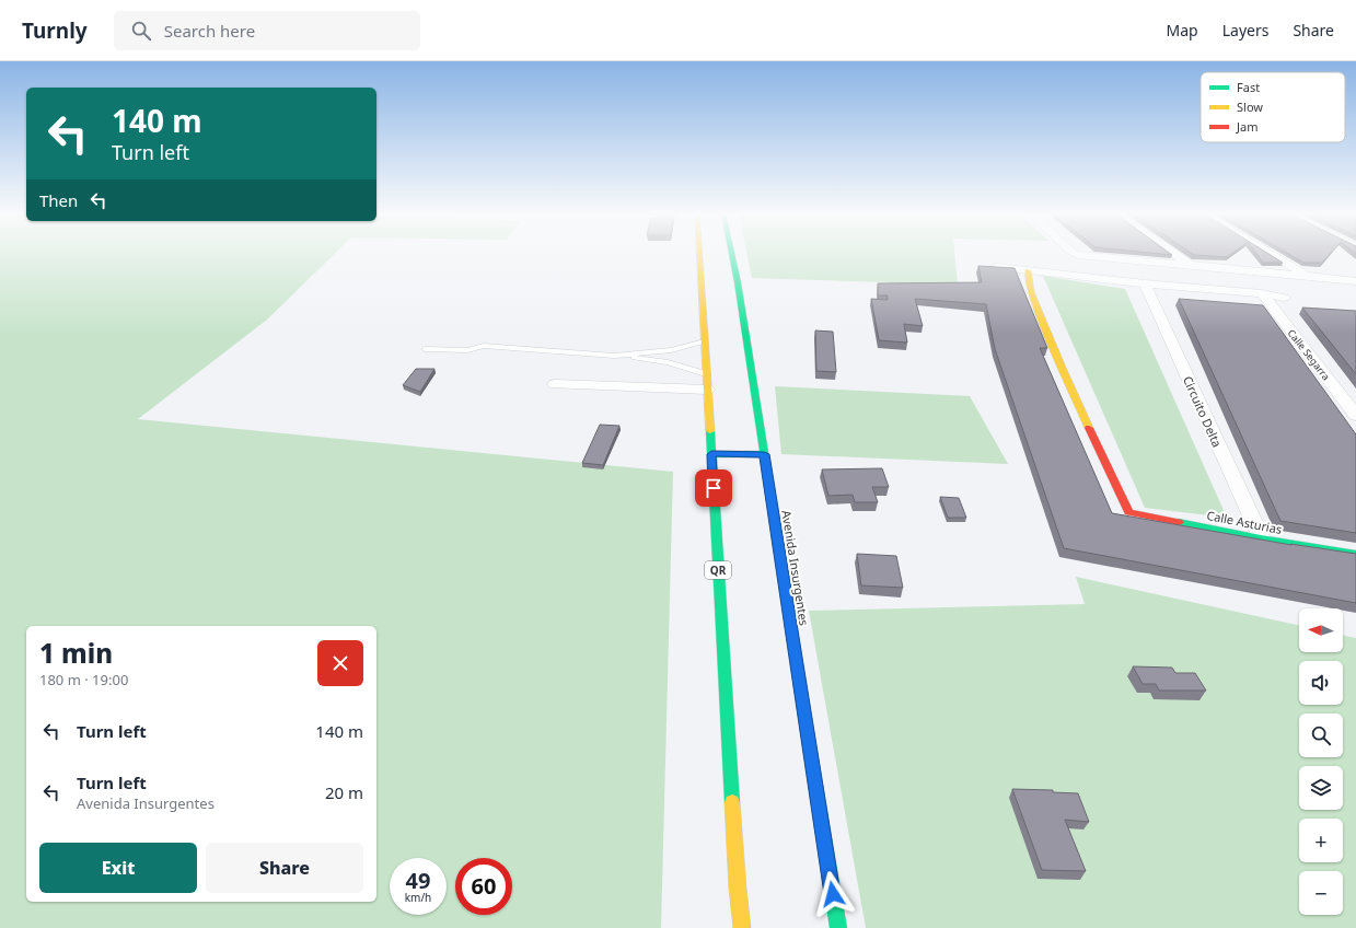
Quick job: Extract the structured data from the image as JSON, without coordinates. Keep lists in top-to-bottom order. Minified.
{"streets":{"main road":["Calle Asturias","Avenida Insurgentes","QR"],"street":["Calle Segarra","Circuito Delta"]},"crossings":[["Circuito Delta","Calle Asturias"]],"legend":["Fast","Slow","Jam"],"north":"left","page":{"header":"Turnly","search":"Search here","nav":["Map","Layers","Share"],"turn":["140 m","Turn left"],"then":"Then","map_buttons":["+","−"],"heading":["1 min","180 m · 19:00"],"list":[{"name":"Turn left","value":"140 m"},{"name":"Turn left","note":"Avenida Insurgentes","value":"20 m"}],"buttons":["Exit","Share"],"speed":"49 km/h","limit":"60"}}
